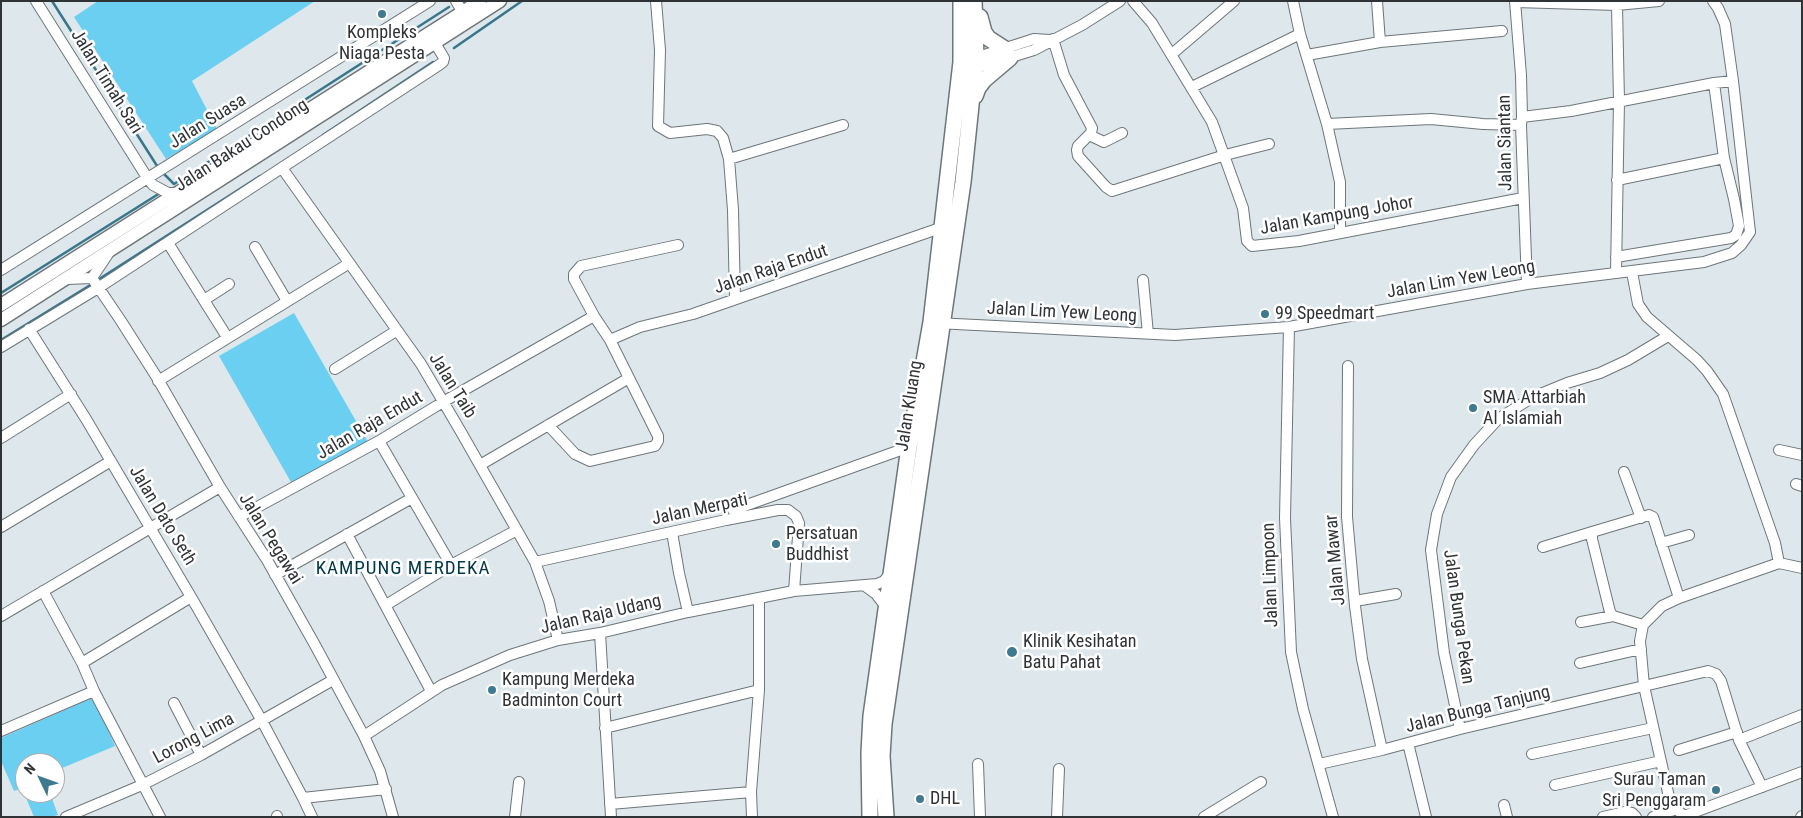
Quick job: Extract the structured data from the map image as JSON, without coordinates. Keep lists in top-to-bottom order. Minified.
{"streets":{"highway":["Jalan Kluang"],"main road":["Jalan Bakau Condong"],"street":["Jalan Timah Sari","Jalan Suasa","Jalan Siantan","Jalan Kampung Johor","Jalan Raja Endut","Jalan Lim Yew Leong","Jalan Taib","Jalan Merpati","Jalan Dato Seth","Jalan Pegawai","Jalan Mawar","Jalan Limpoon","Jalan Raja Udang","Jalan Bunga Pekan","Jalan Bunga Tanjung","Lorong Lima"]},"crossings":[["Jalan Timah Sari","Jalan Suasa"],["Jalan Siantan","Jalan Kampung Johor"],["Jalan Siantan","Jalan Lim Yew Leong"],["Jalan Raja Endut","Jalan Taib"],["Jalan Raja Endut","Jalan Kluang"],["Jalan Raja Endut","Jalan Pegawai"],["Jalan Lim Yew Leong","Jalan Kluang"],["Jalan Lim Yew Leong","Jalan Limpoon"],["Jalan Taib","Jalan Merpati"],["Jalan Taib","Jalan Raja Udang"],["Jalan Kluang","Jalan Raja Udang"],["Jalan Merpati","Jalan Raja Udang"],["Jalan Dato Seth","Lorong Lima"],["Jalan Pegawai","Jalan Raja Udang"],["Jalan Pegawai","Lorong Lima"],["Jalan Mawar","Jalan Bunga Tanjung"],["Jalan Limpoon","Jalan Bunga Tanjung"],["Jalan Bunga Pekan","Jalan Bunga Tanjung"]],"districts":["KAMPUNG MERDEKA"],"places":["Kompleks Niaga Pesta","99 Speedmart","SMA Attarbiah Al Islamiah","Persatuan Buddhist","Klinik Kesihatan Batu Pahat","Kampung Merdeka Badminton Court","Surau Taman Sri Penggaram","DHL"],"north":"top left"}
